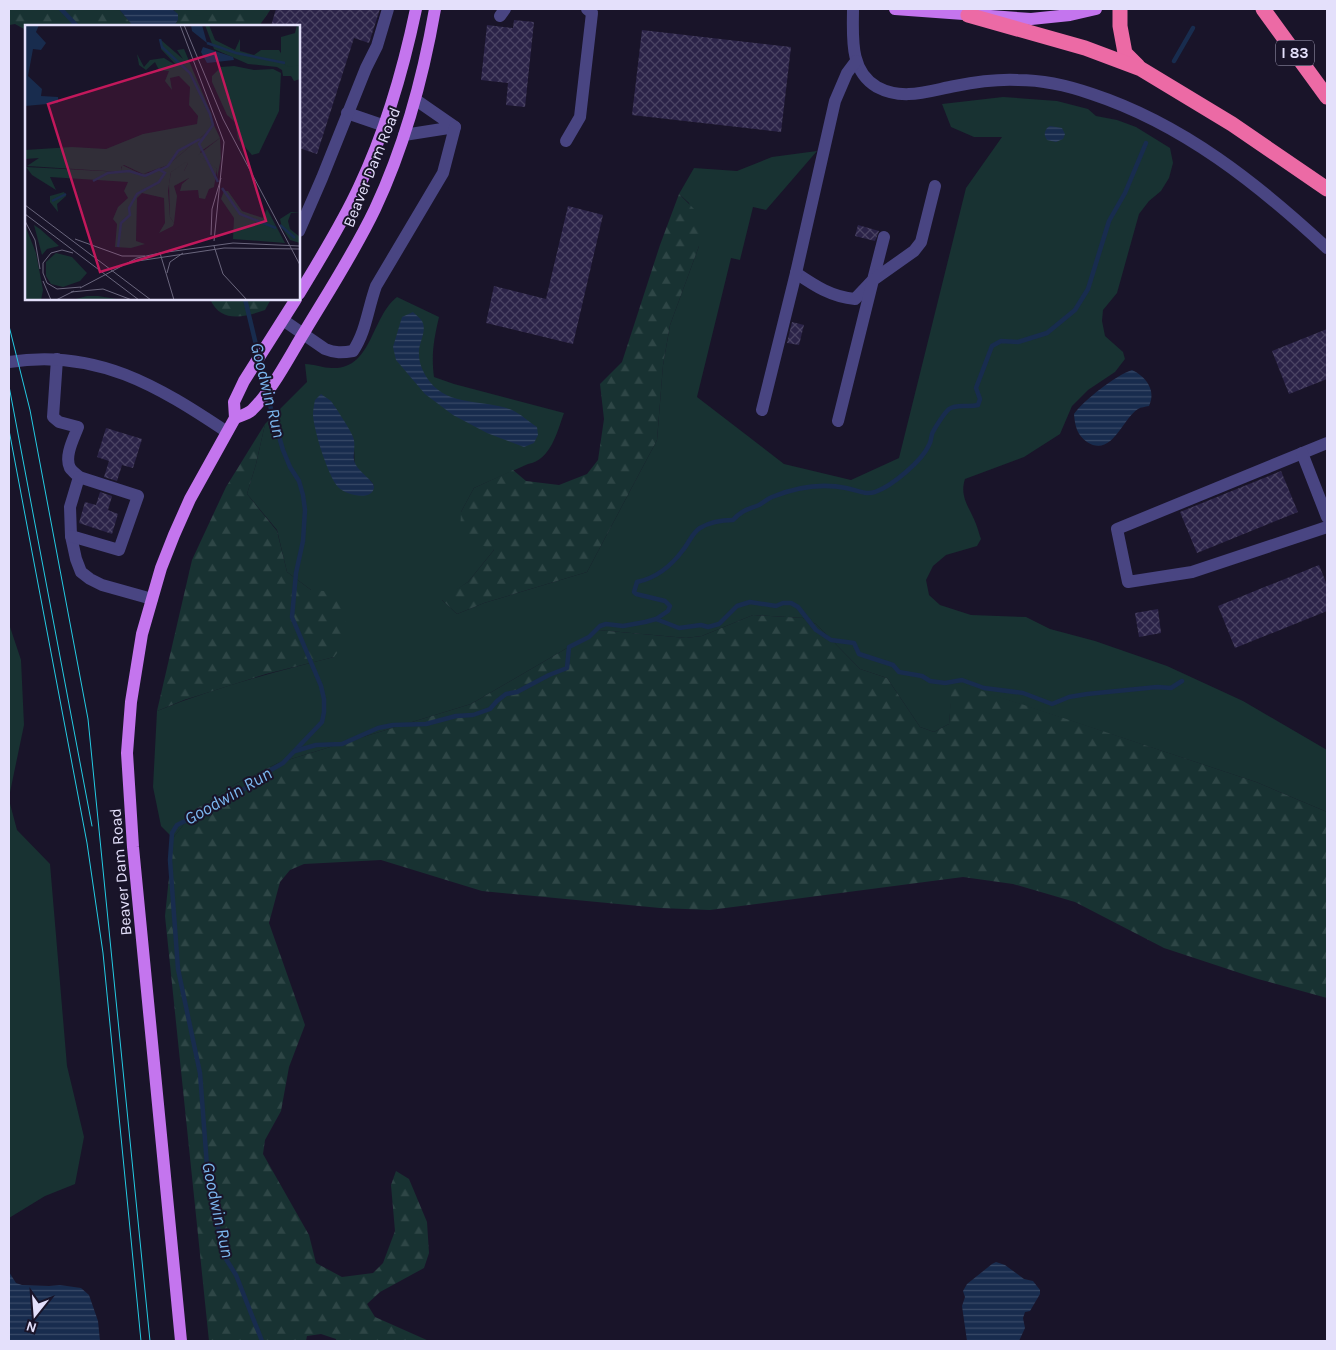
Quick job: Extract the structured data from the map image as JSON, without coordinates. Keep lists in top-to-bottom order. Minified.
{"streets":{"highway":["I 83"],"main road":["Beaver Dam Road"]},"water":["Goodwin Run"],"north":"bottom"}
